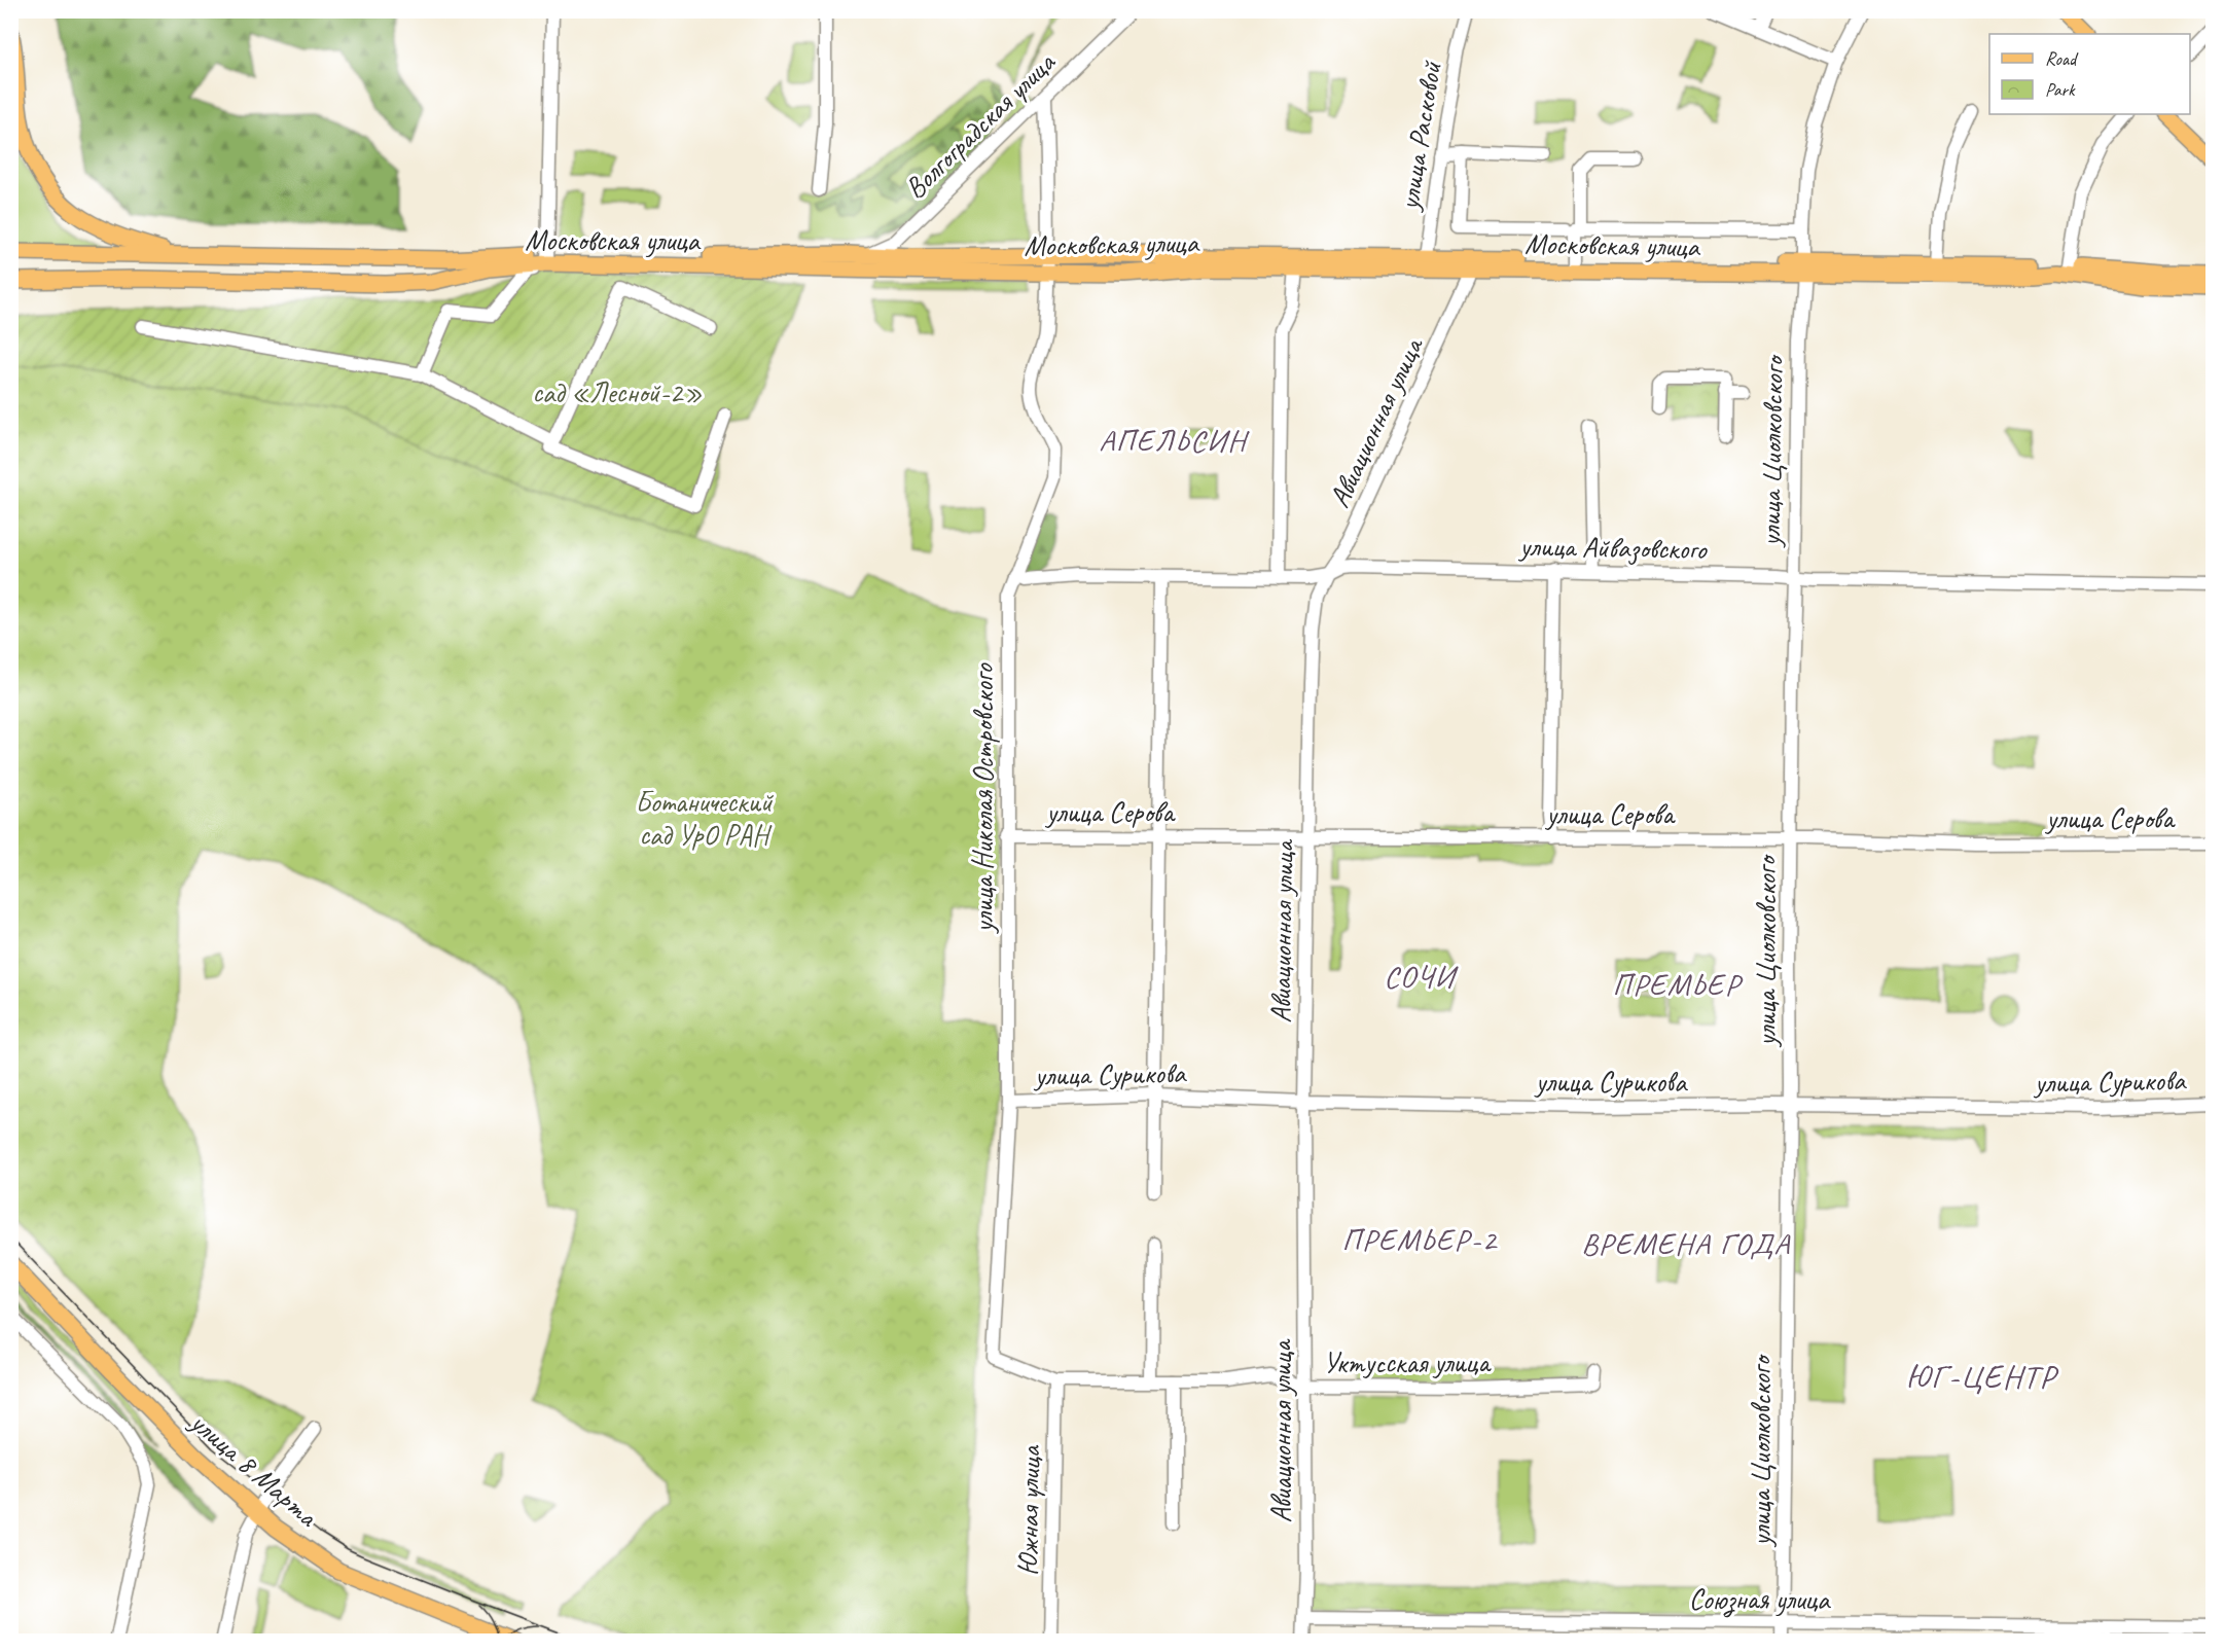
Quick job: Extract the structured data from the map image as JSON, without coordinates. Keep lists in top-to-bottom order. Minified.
{"streets":{"main road":["Московская улица","улица 8 Марта"],"street":["Волгоградская улица","улица Расковой","Авиационная улица","улица Циолковского","улица Айвазовского","улица Николая Островского","улица Серова","улица Сурикова","Уктусская улица","Южная улица","Союзная улица"]},"crossings":[["Волгоградская улица","Московская улица"],["Волгоградская улица","улица Николая Островского"],["улица Расковой","Московская улица"],["Московская улица","Авиационная улица"],["Московская улица","улица Циолковского"],["Московская улица","улица Николая Островского"],["Авиационная улица","улица Айвазовского"],["Авиационная улица","улица Серова"],["Авиационная улица","улица Сурикова"],["Авиационная улица","Уктусская улица"],["Авиационная улица","Союзная улица"],["улица Циолковского","улица Айвазовского"],["улица Циолковского","улица Серова"],["улица Циолковского","улица Сурикова"],["улица Циолковского","Союзная улица"],["улица Айвазовского","улица Николая Островского"],["улица Николая Островского","улица Серова"],["улица Николая Островского","улица Сурикова"],["улица Николая Островского","Уктусская улица"],["Уктусская улица","Южная улица"]],"districts":["АПЕЛЬСИН","СОЧИ","ПРЕМЬЕР","ПРЕМЬЕР-2","ВРЕМЕНА ГОДА","ЮГ-ЦЕНТР"],"parks":["сад «Лесной-2»","Ботанический сад УрО РАН"],"legend":["Road","Park"]}
